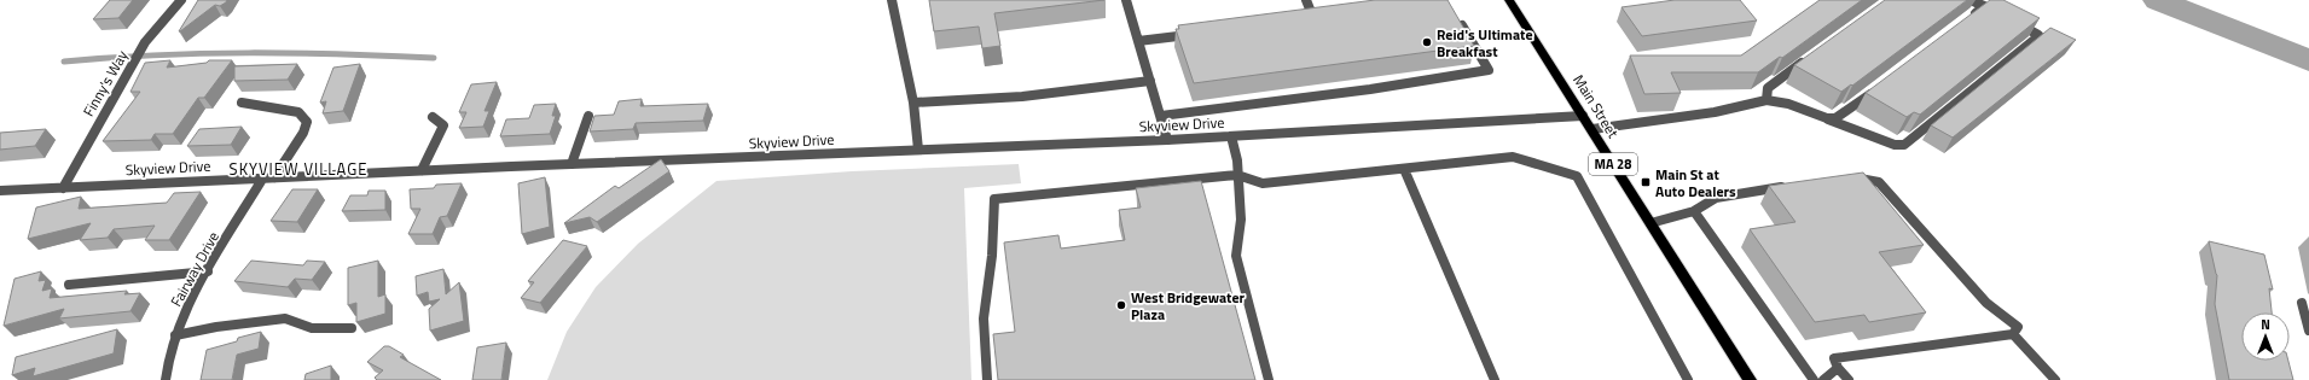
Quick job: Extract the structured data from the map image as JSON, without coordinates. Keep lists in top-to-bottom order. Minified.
{"streets":{"main road":["Main Street","MA 28"],"street":["Finny's Way","Skyview Drive","Fairway Drive"]},"crossings":[["Finny's Way","Skyview Drive"],["Main Street","Skyview Drive"],["Skyview Drive","Fairway Drive"]],"districts":["SKYVIEW VILLAGE"],"places":{"other":["Reid's Ultimate Breakfast","West Bridgewater Plaza"],"transit":["Main St at Auto Dealers"]},"north":"top"}
